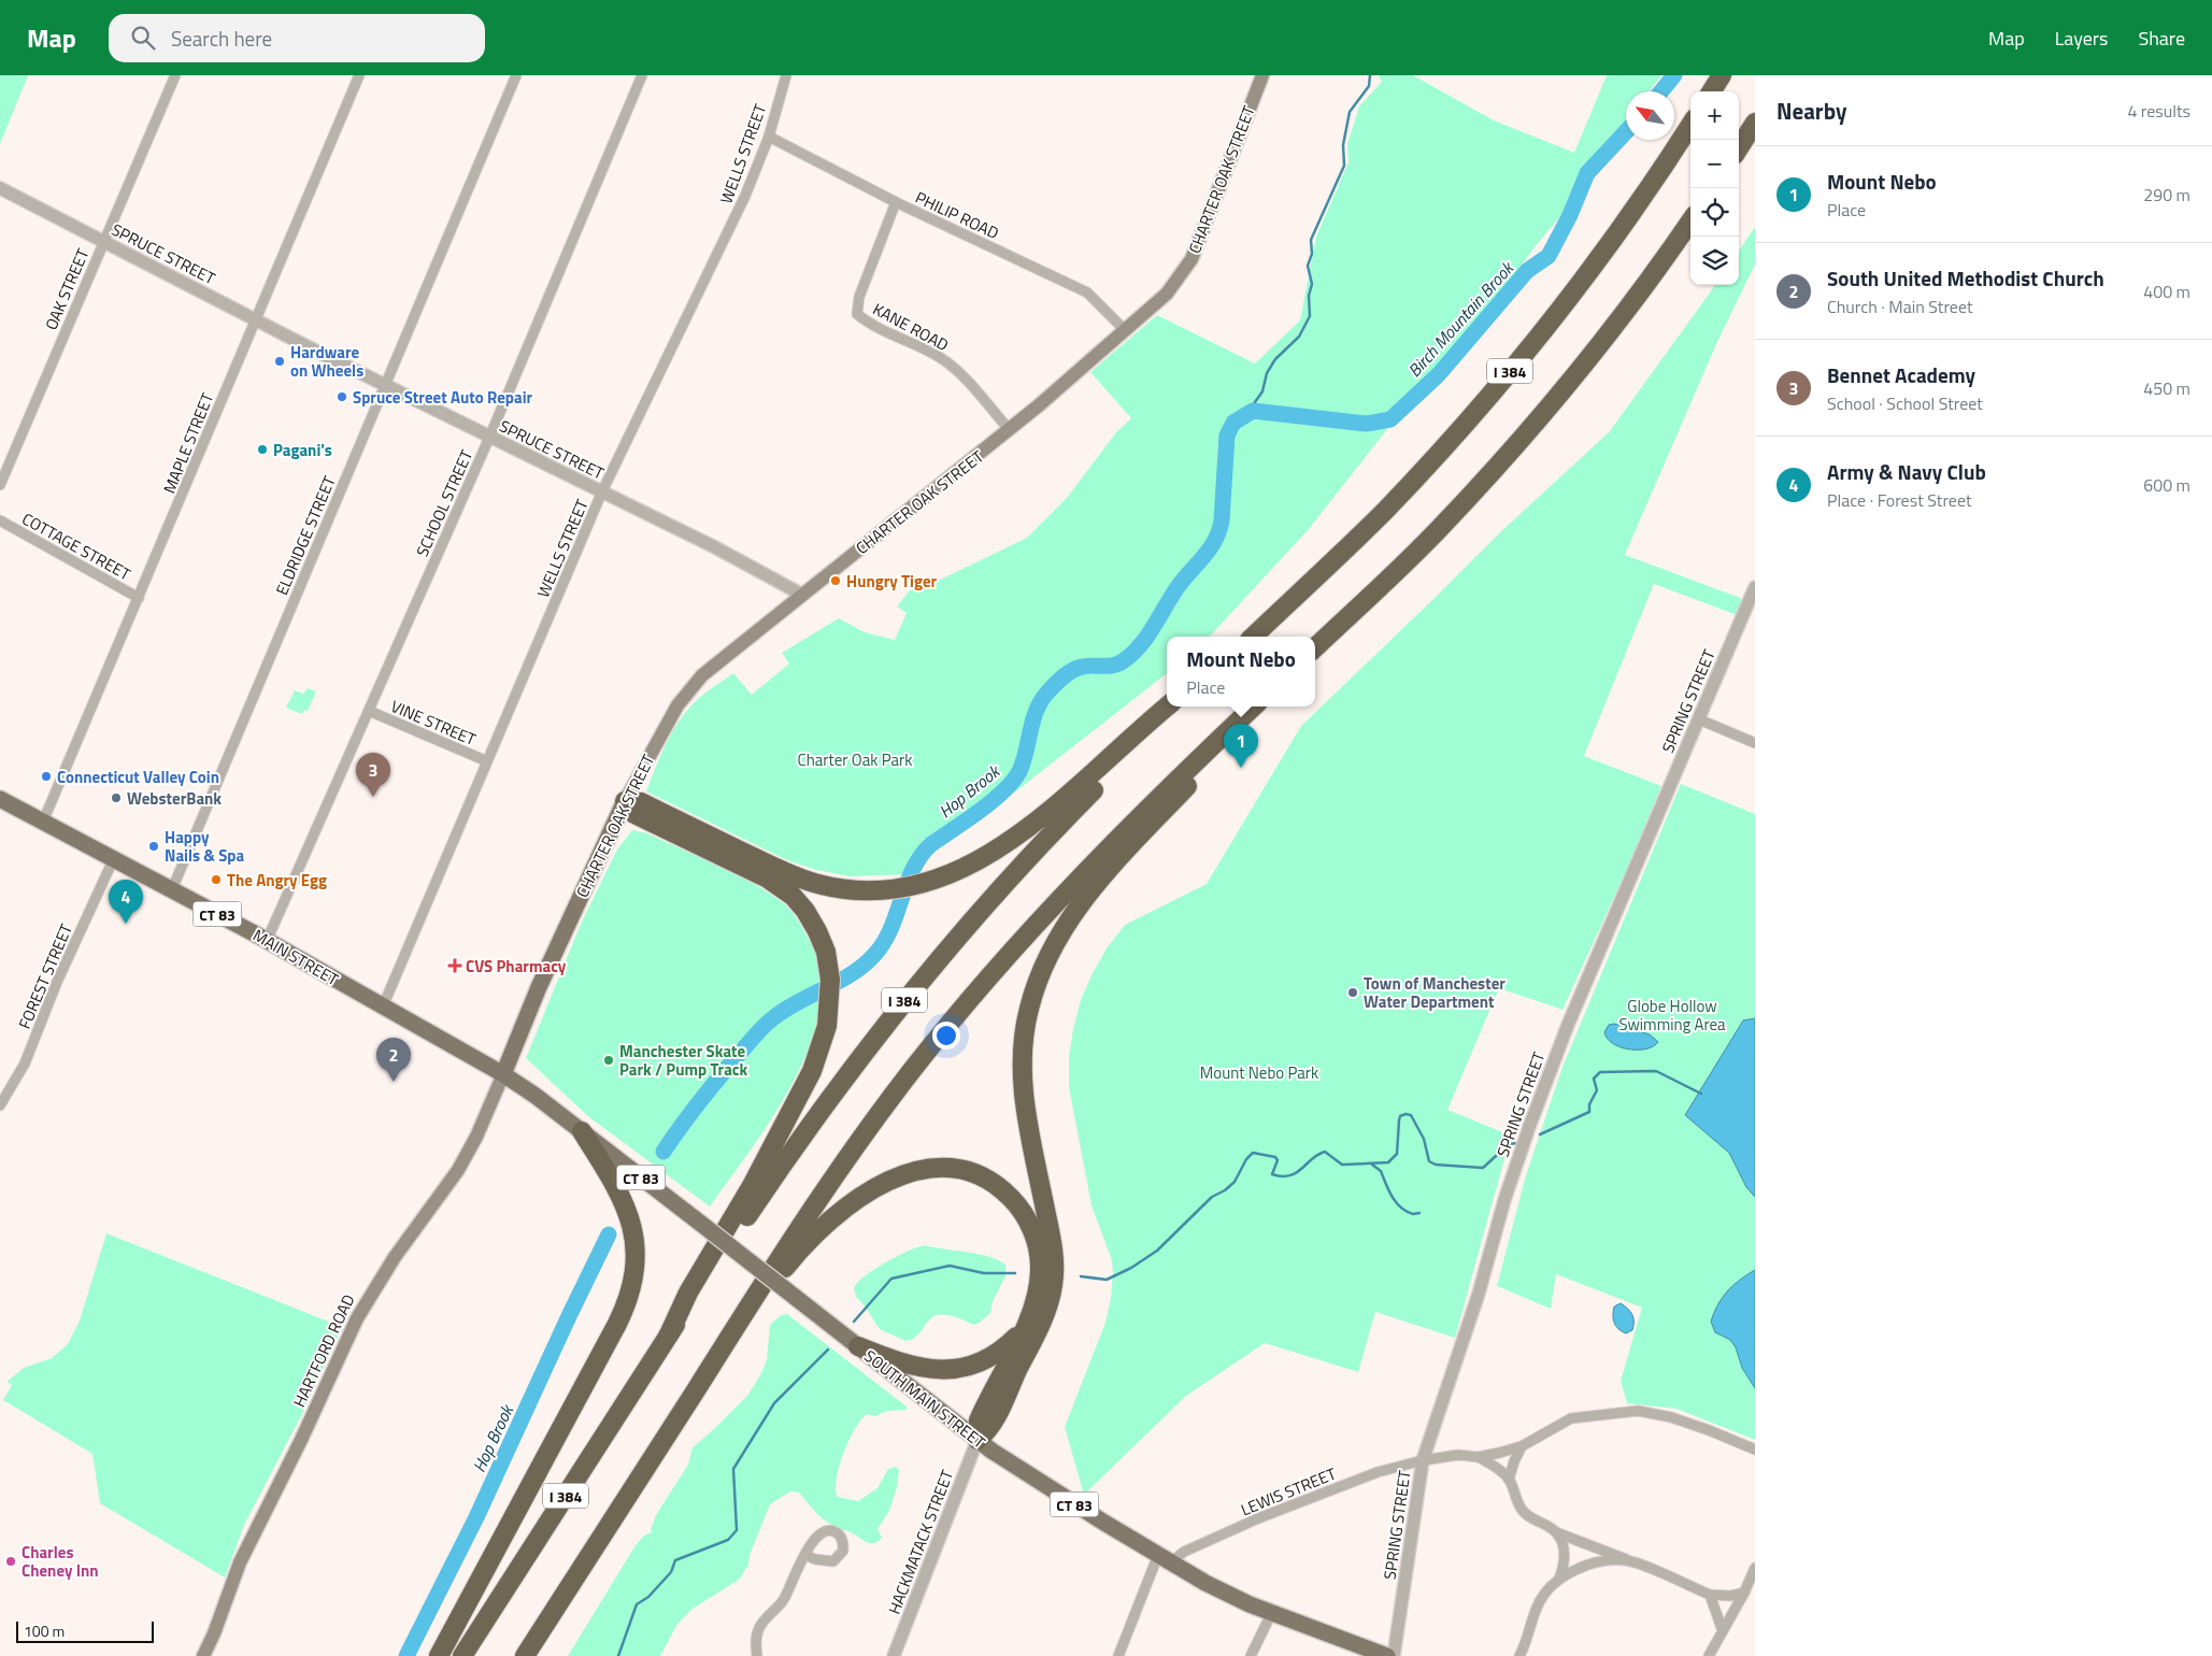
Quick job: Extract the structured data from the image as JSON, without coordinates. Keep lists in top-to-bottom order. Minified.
{"streets":{"highway":["I 384"],"main road":["CHARTER OAK STREET","CT 83","MAIN STREET","HARTFORD ROAD","SOUTH MAIN STREET"],"street":["WELLS STREET","PHILIP ROAD","SPRUCE STREET","OAK STREET","KANE ROAD","MAPLE STREET","SCHOOL STREET","ELDRIDGE STREET","COTTAGE STREET","SPRING STREET","VINE STREET","FOREST STREET","LEWIS STREET","HACKMATACK STREET"]},"crossings":[["WELLS STREET","PHILIP ROAD"],["WELLS STREET","SPRUCE STREET"],["WELLS STREET","VINE STREET"],["WELLS STREET","MAIN STREET"],["CHARTER OAK STREET","PHILIP ROAD"],["CHARTER OAK STREET","SPRUCE STREET"],["CHARTER OAK STREET","KANE ROAD"],["CHARTER OAK STREET","MAIN STREET"],["CHARTER OAK STREET","HARTFORD ROAD"],["CHARTER OAK STREET","SOUTH MAIN STREET"],["PHILIP ROAD","KANE ROAD"],["SPRUCE STREET","OAK STREET"],["SPRUCE STREET","MAPLE STREET"],["SPRUCE STREET","SCHOOL STREET"],["SPRUCE STREET","ELDRIDGE STREET"],["MAPLE STREET","COTTAGE STREET"],["MAPLE STREET","MAIN STREET"],["SCHOOL STREET","VINE STREET"],["SCHOOL STREET","MAIN STREET"],["ELDRIDGE STREET","MAIN STREET"],["SPRING STREET","LEWIS STREET"],["MAIN STREET","FOREST STREET"],["MAIN STREET","HARTFORD ROAD"],["MAIN STREET","SOUTH MAIN STREET"],["HARTFORD ROAD","SOUTH MAIN STREET"],["SOUTH MAIN STREET","LEWIS STREET"],["SOUTH MAIN STREET","HACKMATACK STREET"]],"water":["Birch Mountain Brook","Hop Brook"],"parks":["Charter Oak Park","Globe Hollow Swimming Area","Mount Nebo Park"],"places":{"other":["Hardware on Wheels","Spruce Street Auto Repair","Pagani's","Hungry Tiger","Connecticut Valley Coin","WebsterBank","Happy Nails & Spa","The Angry Egg","Town of Manchester Water Department","Manchester Skate Park / Pump Track","Charles Cheney Inn"],"health":["CVS Pharmacy"]},"scale_bar":"100 m","north":"top left","page":{"header":"Map","search":"Search here","nav":["Map","Layers","Share"],"heading":["Nearby","4 results"],"map_buttons":["+","−"],"list":[{"mark":"1","name":"Mount Nebo","note":"Place","value":"290 m"},{"mark":"2","name":"South United Methodist Church","note":"Church · Main Street","value":"400 m"},{"mark":"3","name":"Bennet Academy","note":"School · School Street","value":"450 m"},{"mark":"4","name":"Army & Navy Club","note":"Place · Forest Street","value":"600 m"}],"popup":["Mount Nebo","Place"],"pins":["1","3","4","2"],"scale":"100 m"}}
